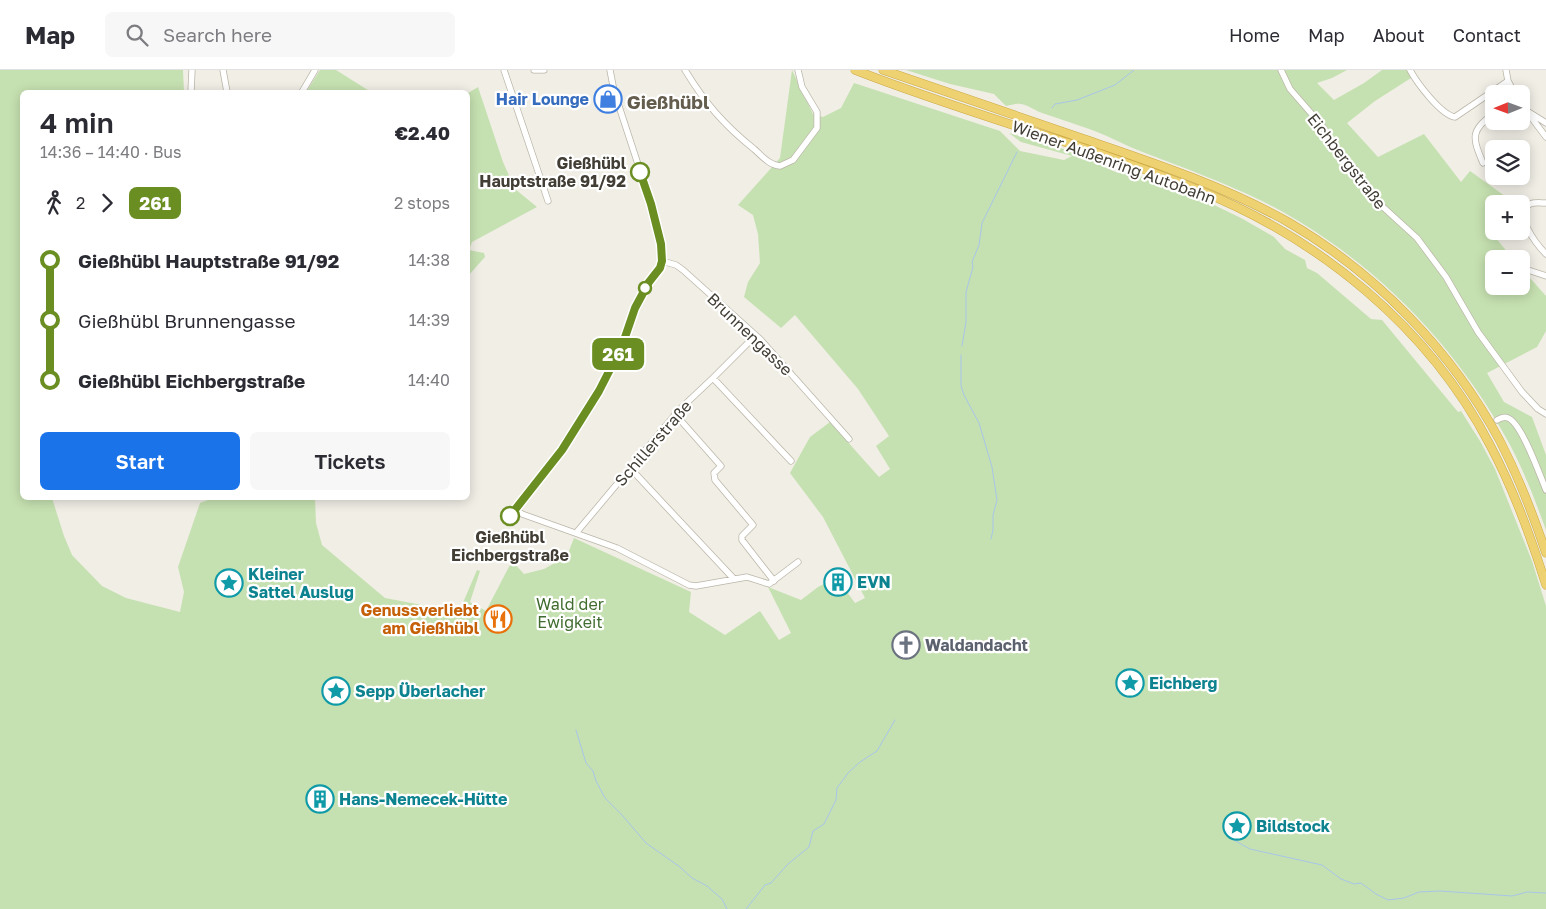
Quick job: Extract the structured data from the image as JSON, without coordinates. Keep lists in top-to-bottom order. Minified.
{"streets":{"highway":["Wiener Außenring Autobahn"],"street":["Eichbergstraße","Brunnengasse","Schillerstraße"]},"crossings":[["Brunnengasse","Schillerstraße"]],"districts":["Gießhübl"],"parks":["Wald der Ewigkeit"],"places":{"shop":["Hair Lounge"],"other":["Gießhübl Hauptstraße 91/92","Gießhübl Eichbergstraße"],"building":["EVN","Hans-Nemecek-Hütte"],"place":["Kleiner Sattel Auslug","Eichberg","Sepp Überlacher","Bildstock"],"restaurant":["Genussverliebt am Gießhübl"],"church":["Waldandacht"]},"lines":["bus line 261"],"north":"left","page":{"header":"Map","search":"Search here","nav":["Home","Map","About","Contact"],"on_map":"261","map_buttons":["+","−"],"heading":["4 min","14:36 – 14:40 · Bus","€2.40"],"legs":["2","261","2 stops"],"list":[{"name":"Gießhübl Hauptstraße 91/92","value":"14:38"},{"name":"Gießhübl Brunnengasse","value":"14:39"},{"name":"Gießhübl Eichbergstraße","value":"14:40"}],"buttons":["Start","Tickets"]}}
